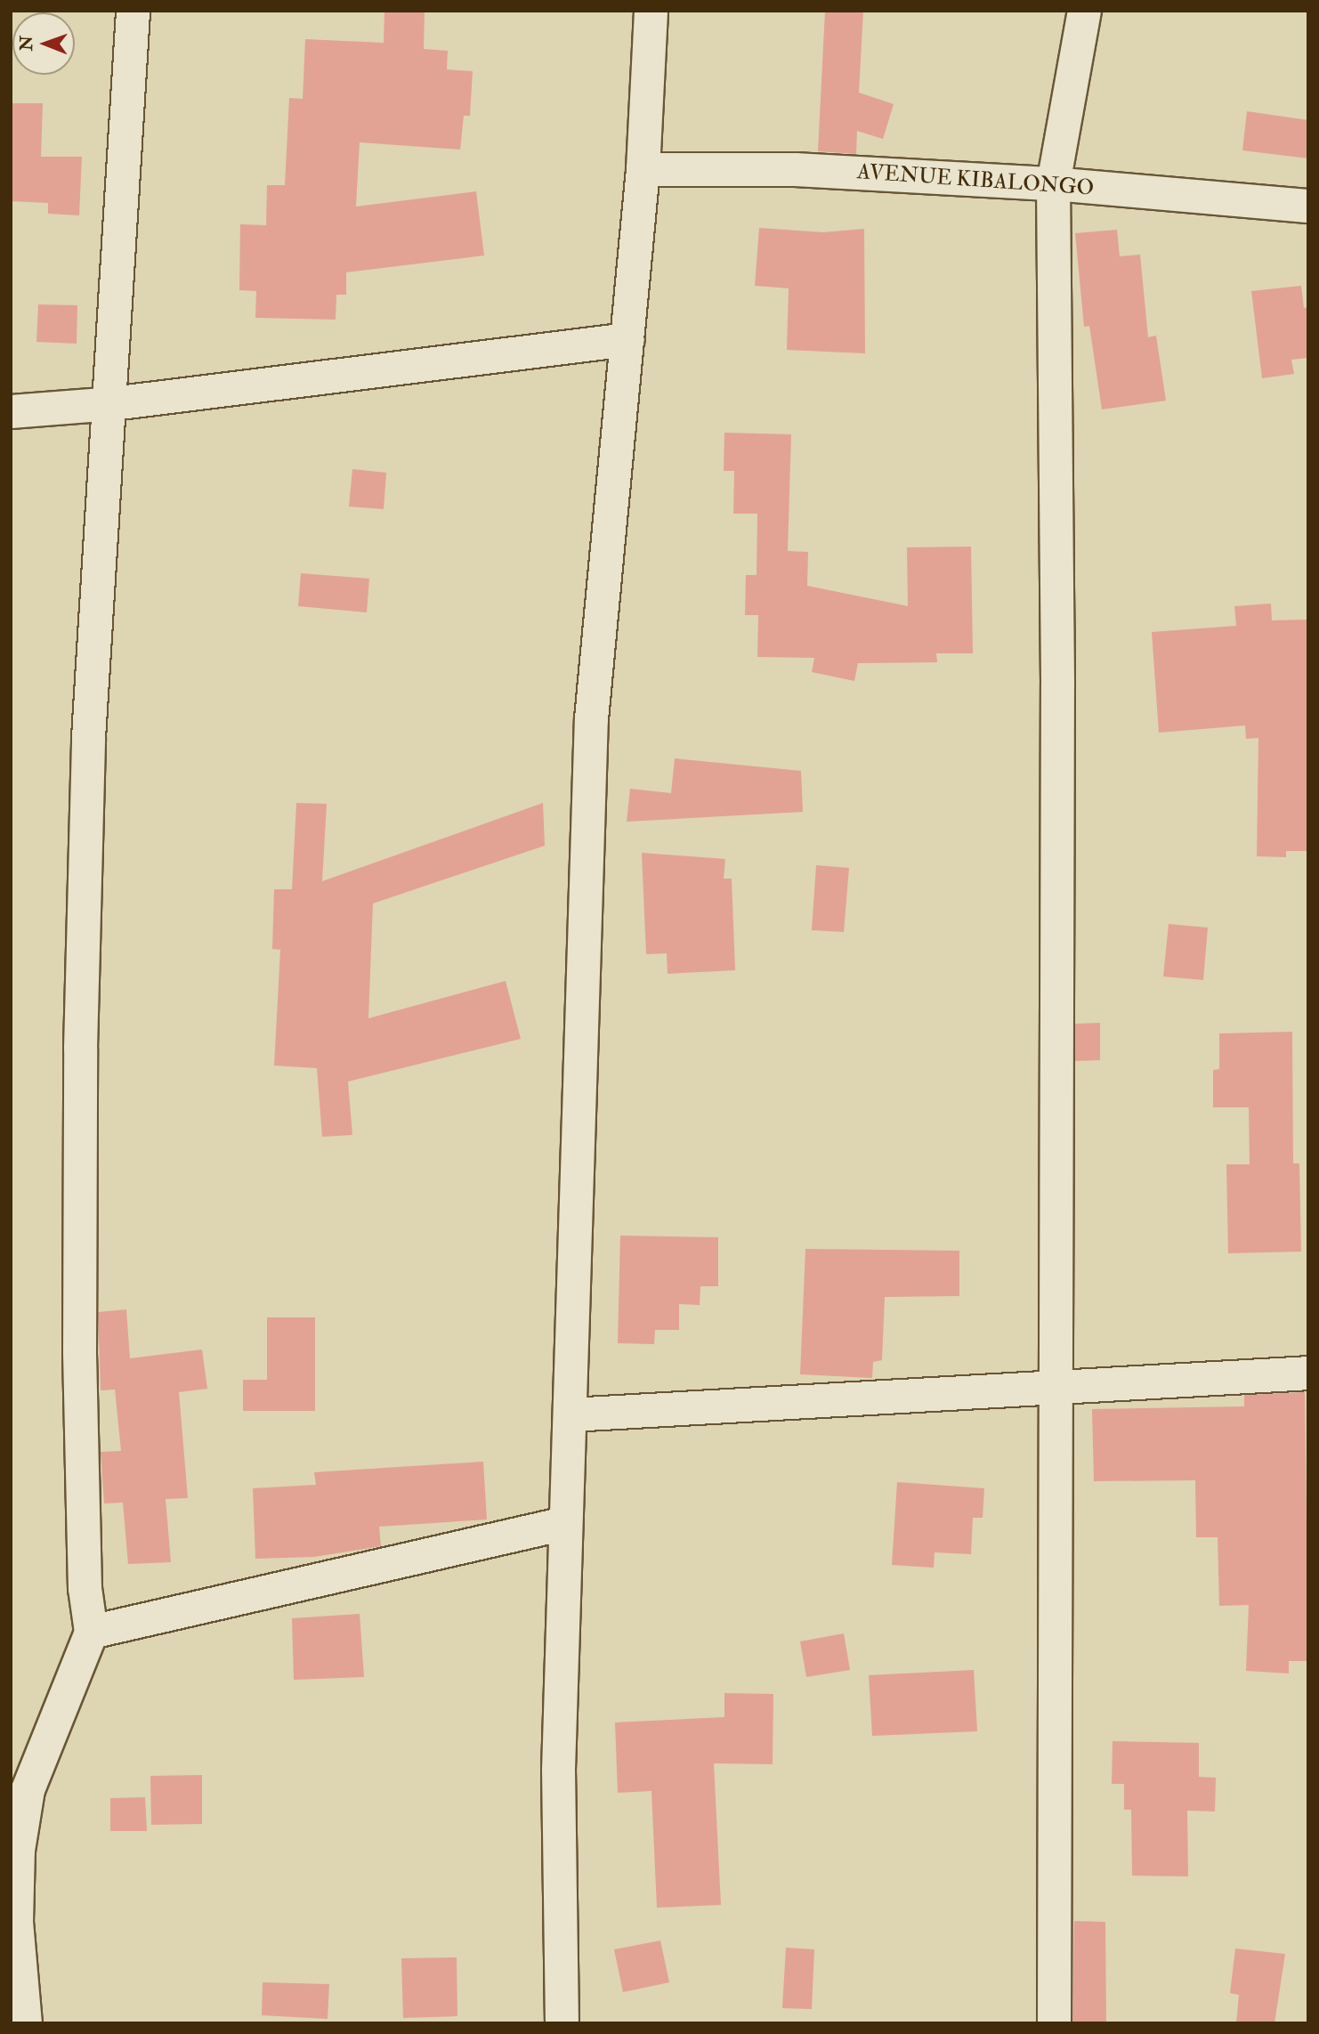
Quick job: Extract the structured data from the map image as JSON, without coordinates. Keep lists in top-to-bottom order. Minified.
{"streets":{"street":["AVENUE KIBALONGO"]},"north":"left"}
